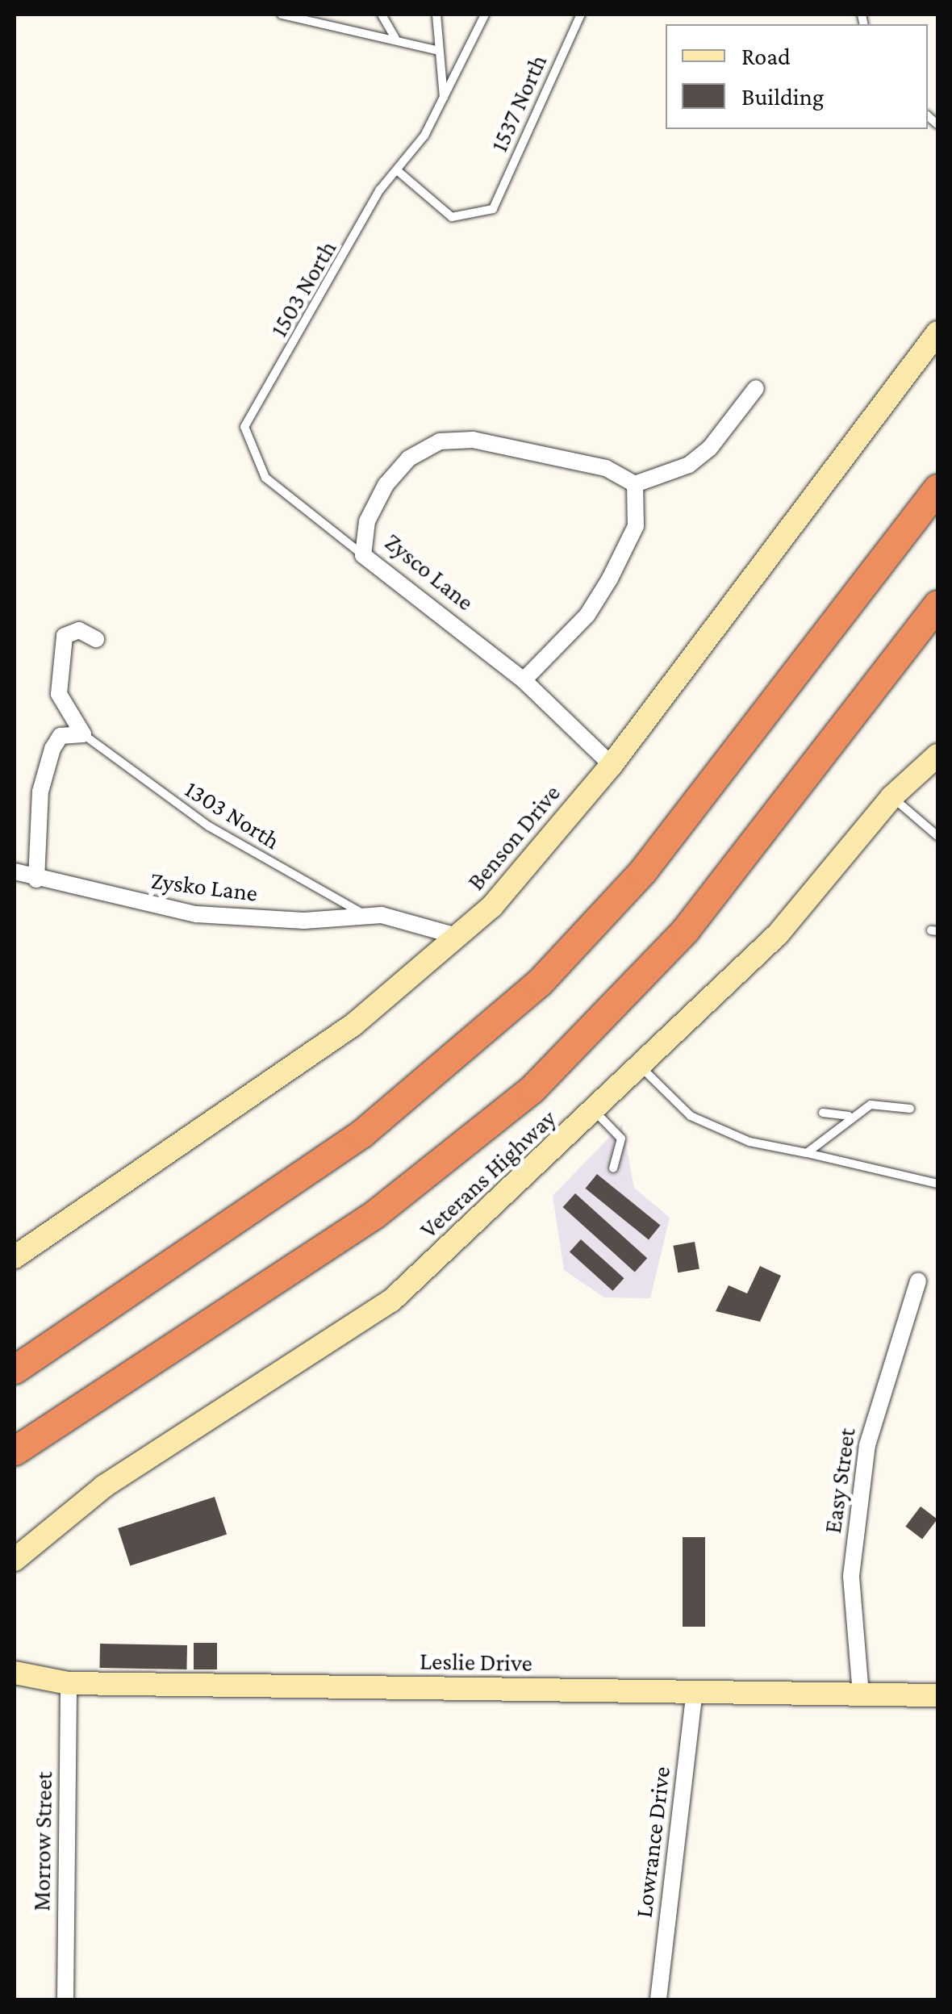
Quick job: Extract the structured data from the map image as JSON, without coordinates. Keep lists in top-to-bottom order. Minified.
{"streets":{"street":["Zysco Lane","Benson Drive","Zysko Lane","Veterans Highway","Easy Street","Leslie Drive","Morrow Street","Lowrance Drive"],"lane":["1537 North","1503 North","1303 North"]},"crossings":[["1537 North","1503 North"],["1503 North","Zysco Lane"],["Zysco Lane","Benson Drive"],["1303 North","Zysko Lane"],["Benson Drive","Zysko Lane"],["Easy Street","Leslie Drive"],["Leslie Drive","Morrow Street"],["Leslie Drive","Lowrance Drive"]],"legend":["Road","Building"]}
